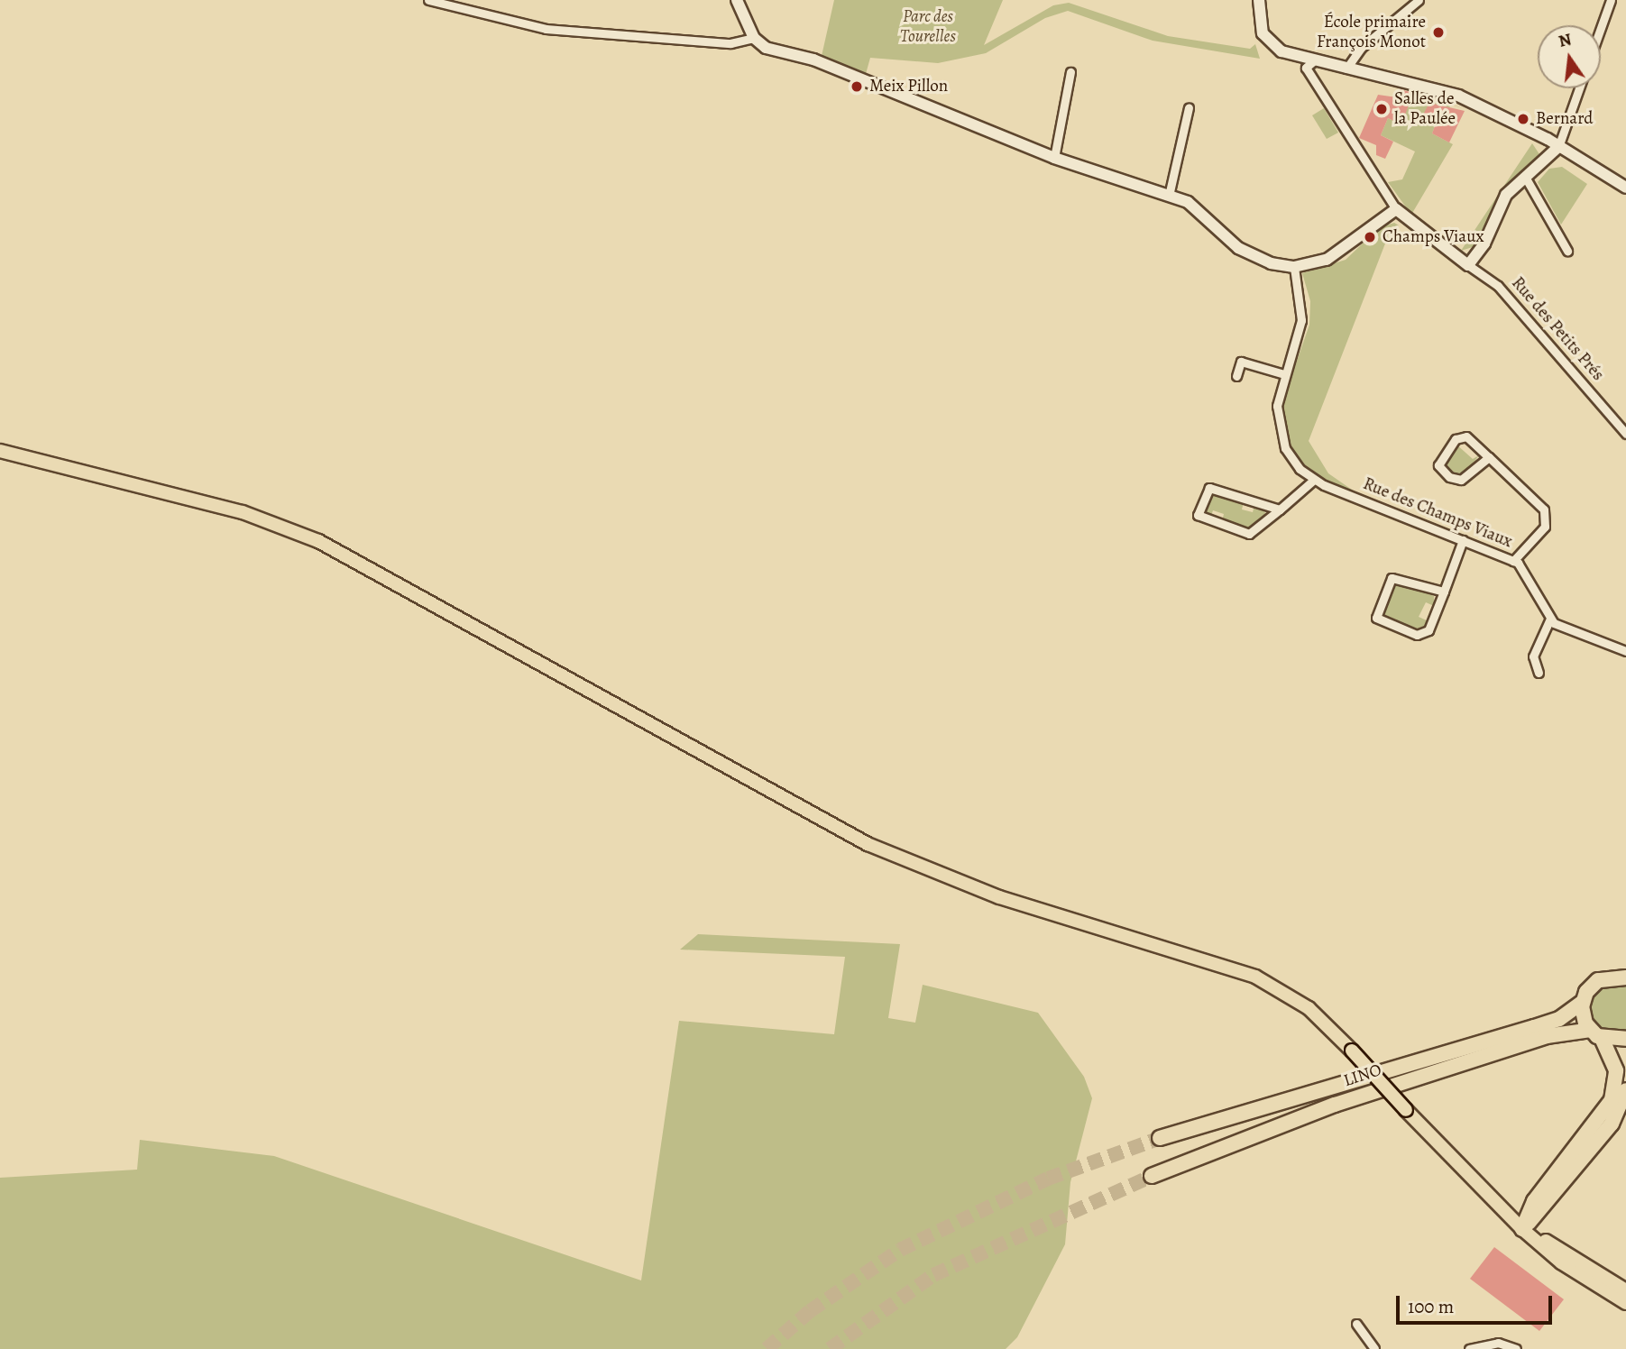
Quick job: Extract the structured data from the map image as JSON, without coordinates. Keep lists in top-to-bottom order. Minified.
{"streets":{"highway":["LINO"],"street":["Rue des Petits Prés","Rue des Champs Viaux"]},"parks":["Parc des Tourelles"],"places":["École primaire François Monot","Meix Pillon","Salles de la Paulée","Bernard","Champs Viaux"],"scale_bar":"100 m","north":"top"}
